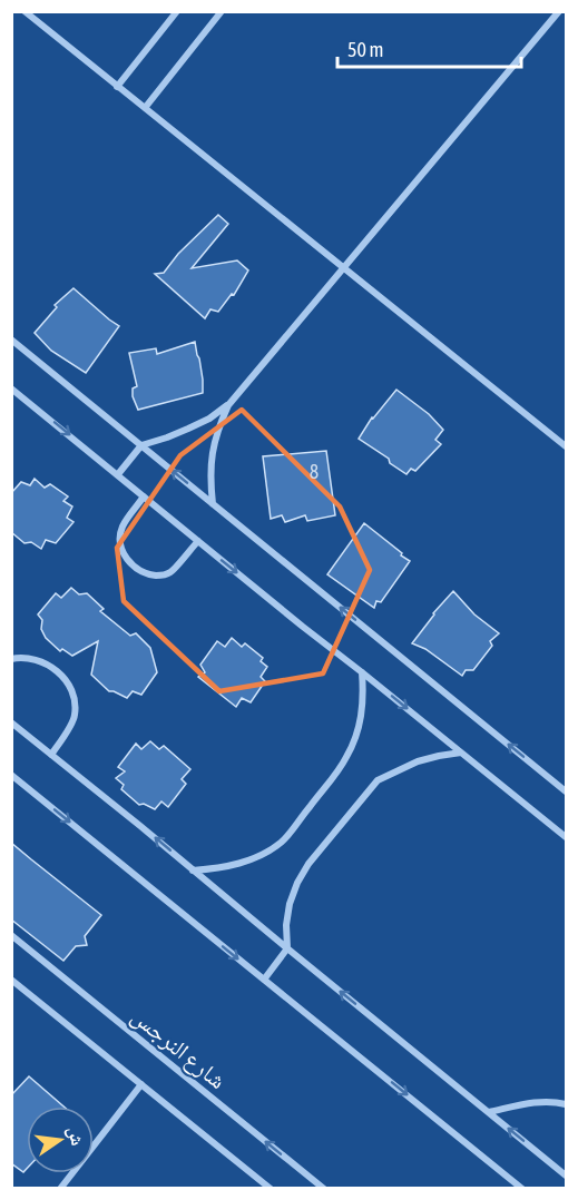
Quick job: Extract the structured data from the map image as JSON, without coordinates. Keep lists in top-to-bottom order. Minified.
{"streets":{"street":["شارع النرجس"]},"house_numbers":["8"],"scale_bar":"50 m","north":"right"}
